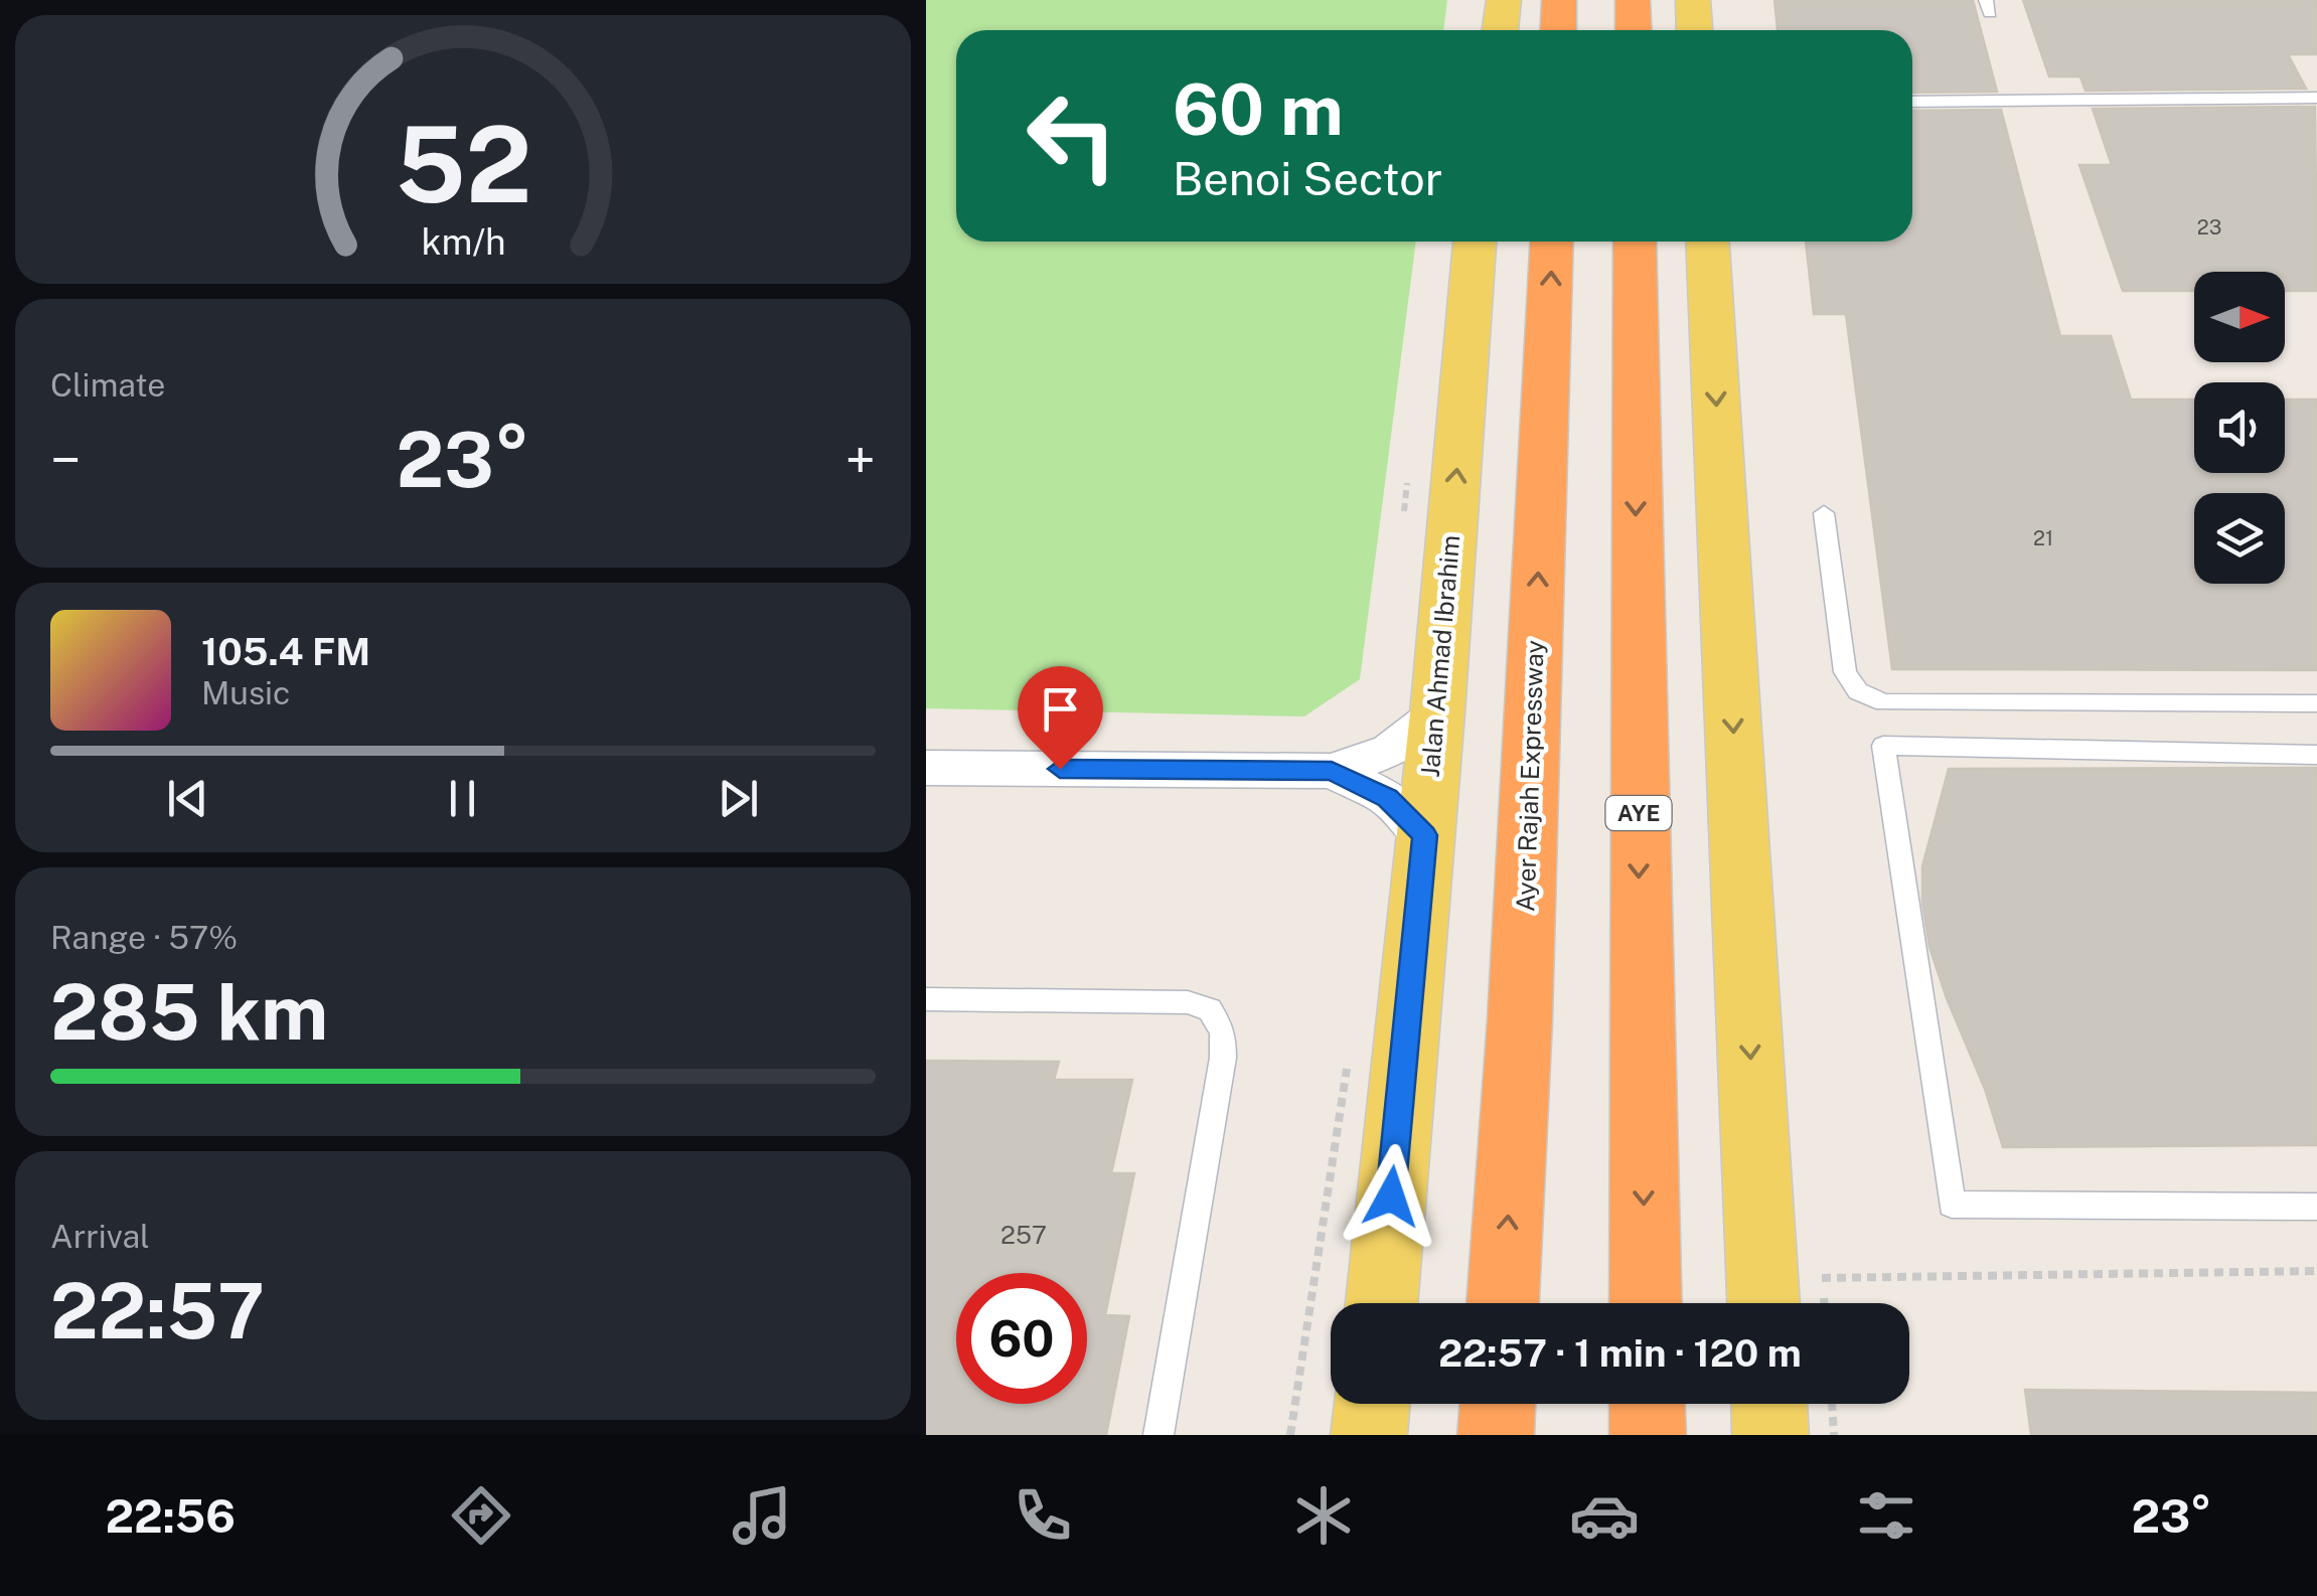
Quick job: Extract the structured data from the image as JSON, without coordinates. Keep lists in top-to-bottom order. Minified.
{"streets":{"highway":["Ayer Rajah Expressway","AYE"],"main road":["Jalan Ahmad Ibrahim"]},"house_numbers":["23","21","257"],"north":"right","page":{"turn":["60 m","Benoi Sector"],"tile":["Climate",["Range · 57%","285 km"],["Arrival","22:57"]],"heat":["−","23°","+"],"song":["105.4 FM","Music"],"limit":"60","trip":"22:57 · 1 min · 120 m","tabs":["22:56","23°"],"gauge":["52","km/h"]}}
